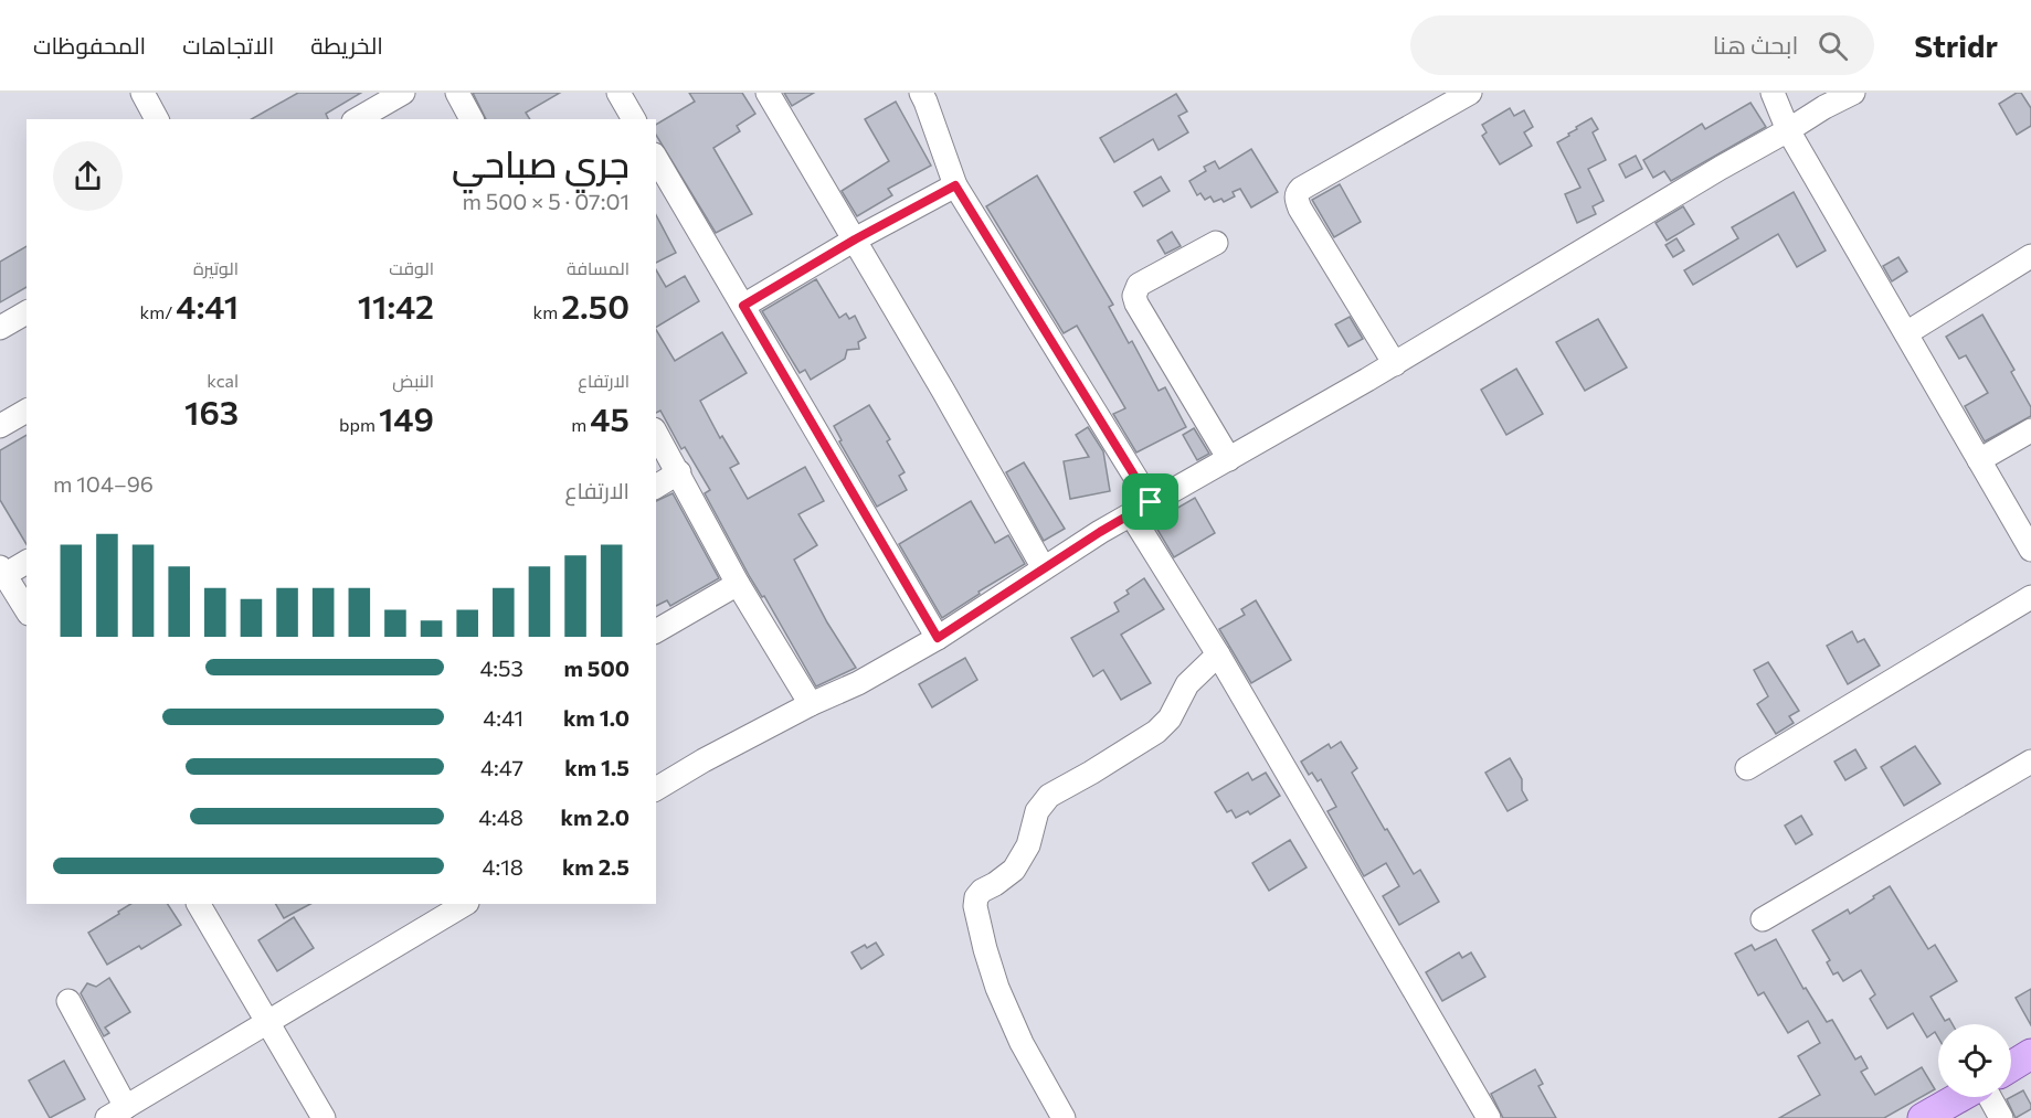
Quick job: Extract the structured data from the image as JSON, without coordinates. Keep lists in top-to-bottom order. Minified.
{"page":{"header":"Stridr","search":"ابحث هنا","nav":["الخريطة","الاتجاهات","المحفوظات"],"heading":["جري صباحي","07:01 · 5 × 500 m"],"stats":[["المسافة","2.50 km"],["الوقت","11:42"],["الوتيرة","4:41 /km"],["الارتفاع","45 m"],["النبض","149 bpm"],["kcal","163"]],"chart":["الارتفاع","96–104 m"],"list":[{"name":"500 m","note":"4:53"},{"name":"1.0 km","note":"4:41"},{"name":"1.5 km","note":"4:47"},{"name":"2.0 km","note":"4:48"},{"name":"2.5 km","note":"4:18"}]}}
